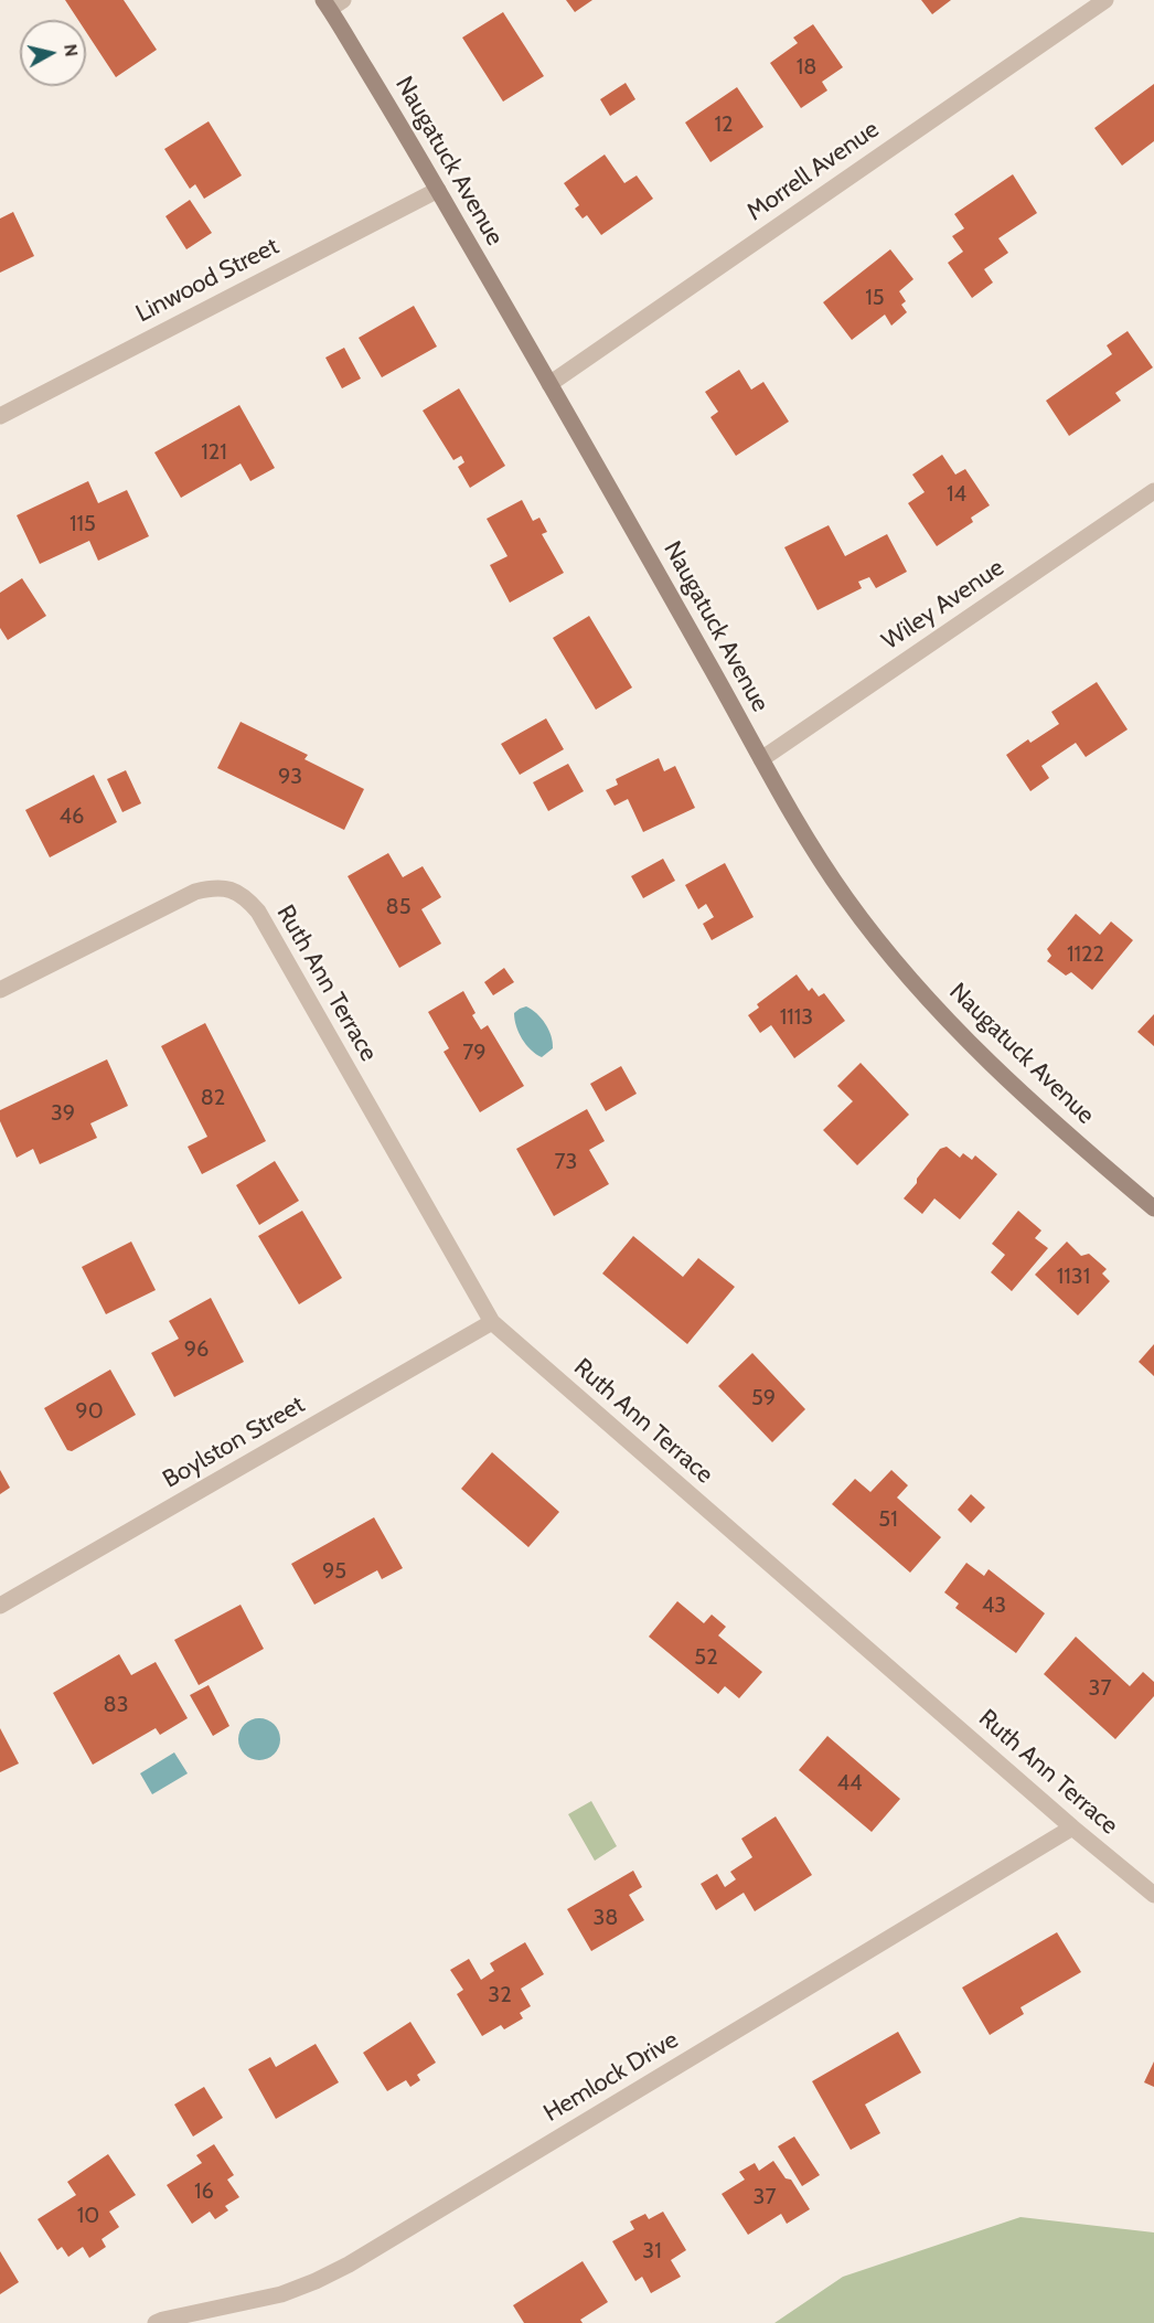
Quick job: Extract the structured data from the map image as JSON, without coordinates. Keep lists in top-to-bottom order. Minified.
{"streets":{"main road":["Naugatuck Avenue"],"street":["Morrell Avenue","Linwood Street","Wiley Avenue","Ruth Ann Terrace","Boylston Street","Hemlock Drive"]},"crossings":[["Naugatuck Avenue","Morrell Avenue"],["Naugatuck Avenue","Linwood Street"],["Naugatuck Avenue","Wiley Avenue"],["Ruth Ann Terrace","Boylston Street"],["Ruth Ann Terrace","Hemlock Drive"]],"house_numbers":["18","12","15","121","14","115","93","46","85","1122","1113","79","82","39","73","1131","96","59","90","51","95","43","52","37","83","44","38","32","16","37","10","31"],"north":"right"}
